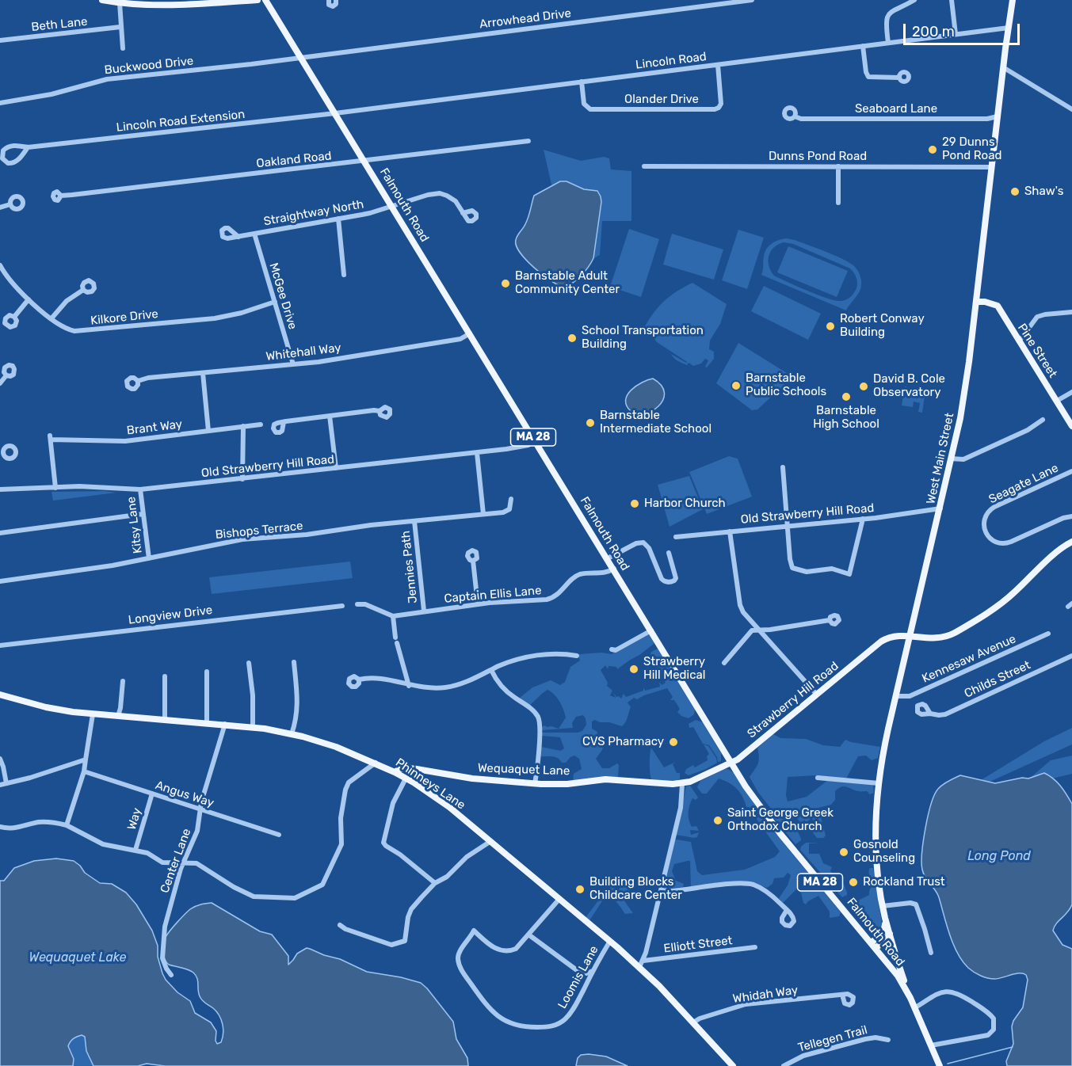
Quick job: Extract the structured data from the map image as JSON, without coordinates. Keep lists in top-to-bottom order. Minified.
{"streets":{"main road":["Falmouth Road","Pine Street","MA 28","West Main Street","Strawberry Hill Road","Wequaquet Lane","Phinneys Lane"],"street":["Arrowhead Drive","Beth Lane","Lincoln Road","Buckwood Drive","Olander Drive","Seaboard Lane","Lincoln Road Extension","Dunns Pond Road","Oakland Road","Straightway North","McGee Drive","Kilkore Drive","Whitehall Way","Brant Way","Old Strawberry Hill Road","Seagate Lane","Kitsy Lane","Bishops Terrace","Jennies Path","Captain Ellis Lane","Longview Drive","Kennesaw Avenue","Childs Street","Angus Way","Way","Center Lane","Elliott Street","Loomis Lane","Whidah Way","Tellegen Trail"]},"crossings":[["Arrowhead Drive","Buckwood Drive"],["Arrowhead Drive","Falmouth Road"],["Lincoln Road","Olander Drive"],["Lincoln Road","Lincoln Road Extension"],["Lincoln Road","Falmouth Road"],["Lincoln Road","West Main Street"],["Buckwood Drive","Falmouth Road"],["Seaboard Lane","West Main Street"],["Lincoln Road Extension","Falmouth Road"],["Dunns Pond Road","West Main Street"],["Oakland Road","Falmouth Road"],["Falmouth Road","Straightway North"],["Falmouth Road","Whitehall Way"],["Falmouth Road","West Main Street"],["Falmouth Road","Old Strawberry Hill Road"],["Falmouth Road","Captain Ellis Lane"],["Falmouth Road","Strawberry Hill Road"],["Straightway North","McGee Drive"],["McGee Drive","Kilkore Drive"],["McGee Drive","Whitehall Way"],["Pine Street","West Main Street"],["Brant Way","Old Strawberry Hill Road"],["West Main Street","Old Strawberry Hill Road"],["West Main Street","Kennesaw Avenue"],["West Main Street","Strawberry Hill Road"],["Old Strawberry Hill Road","Kitsy Lane"],["Kitsy Lane","Bishops Terrace"],["Bishops Terrace","Jennies Path"],["Jennies Path","Captain Ellis Lane"],["Strawberry Hill Road","Wequaquet Lane"],["Wequaquet Lane","Phinneys Lane"],["Phinneys Lane","Center Lane"],["Phinneys Lane","Loomis Lane"],["Phinneys Lane","Whidah Way"],["Angus Way","Way"],["Angus Way","Center Lane"]],"water":["Long Pond","Wequaquet Lake"],"places":["29 Dunns Pond Road","Shaw's","Barnstable Adult Community Center","Robert Conway Building","School Transportation Building","Barnstable Public Schools","David B. Cole Observatory","Barnstable High School","Barnstable Intermediate School","Harbor Church","Strawberry Hill Medical","CVS Pharmacy","Saint George Greek Orthodox Church","Gosnold Counseling","Rockland Trust","Building Blocks Childcare Center"],"scale_bar":"200 m"}
